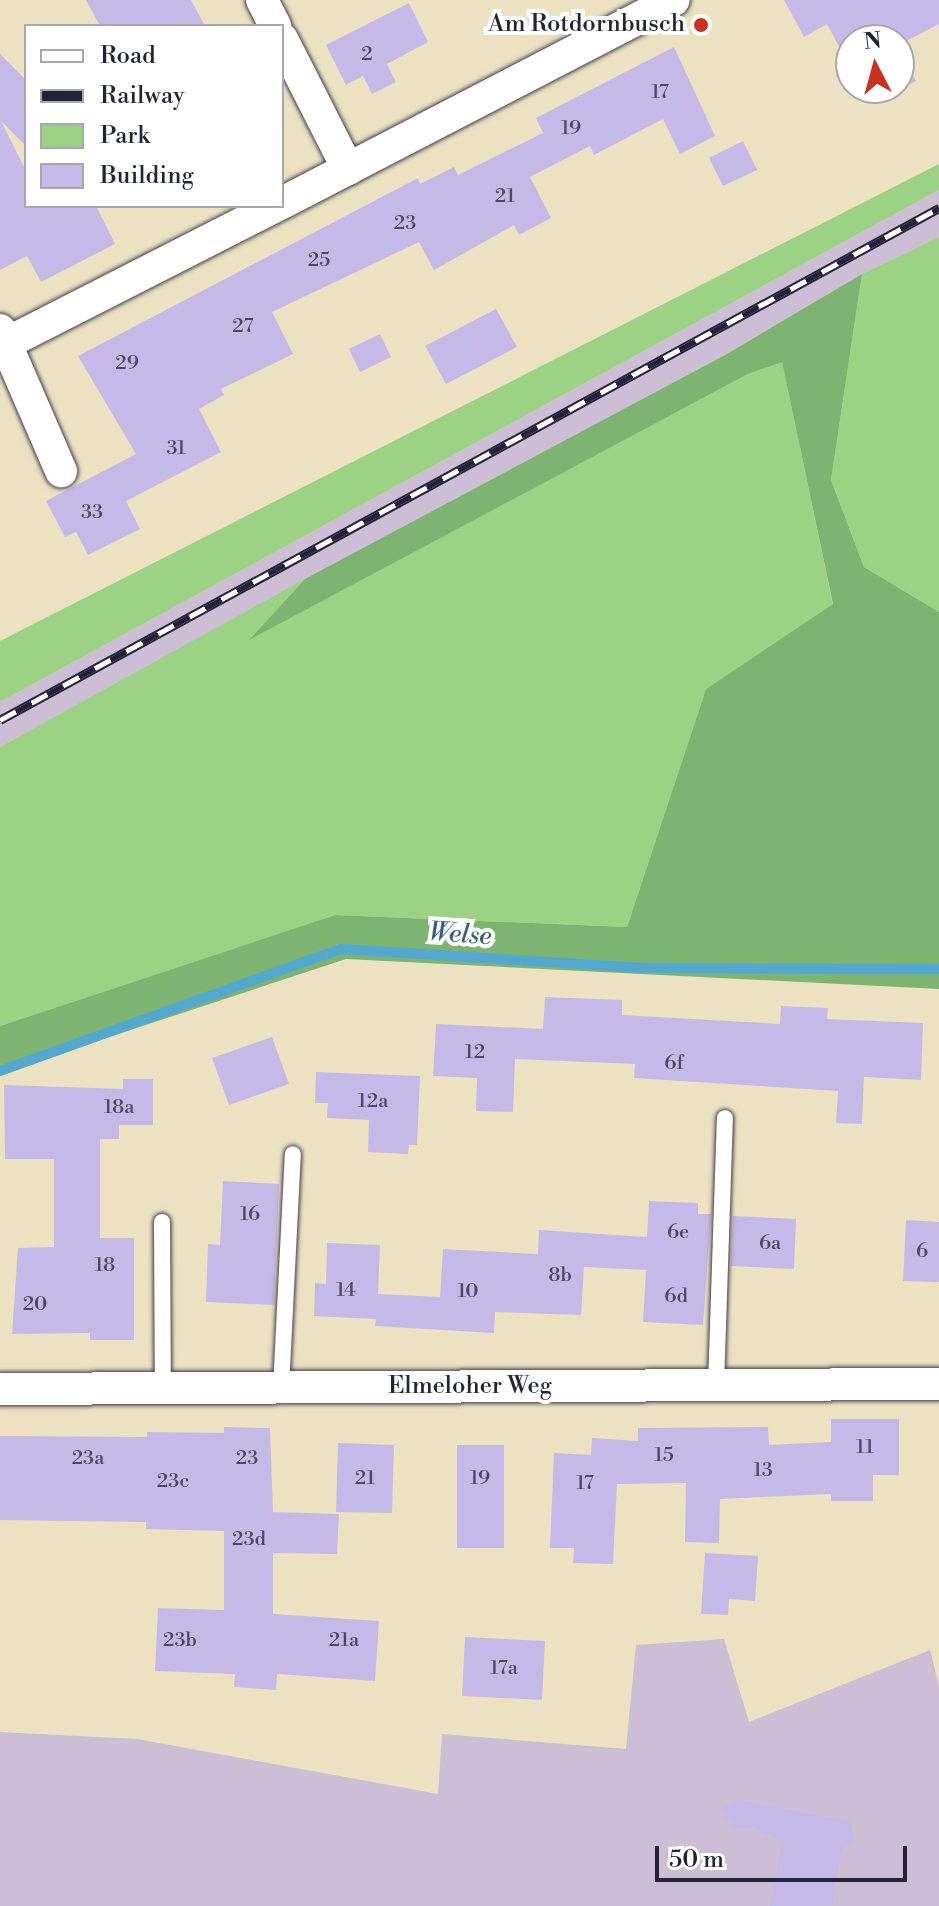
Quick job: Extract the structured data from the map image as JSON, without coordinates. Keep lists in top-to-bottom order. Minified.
{"streets":{"street":["Elmeloher Weg"]},"water":["Welse"],"places":["Am Rotdornbusch"],"house_numbers":["2","17","19","21","23","25","27","29","31","33","12","6f","12a","18a","16","6e","6a","6","18","8b","14","10","6d","20","11","15","23a","23","13","21","19","23c","17","23d","23b","21a","17a"],"legend":["Road","Railway","Park","Building"],"scale_bar":"50 m","north":"top"}
